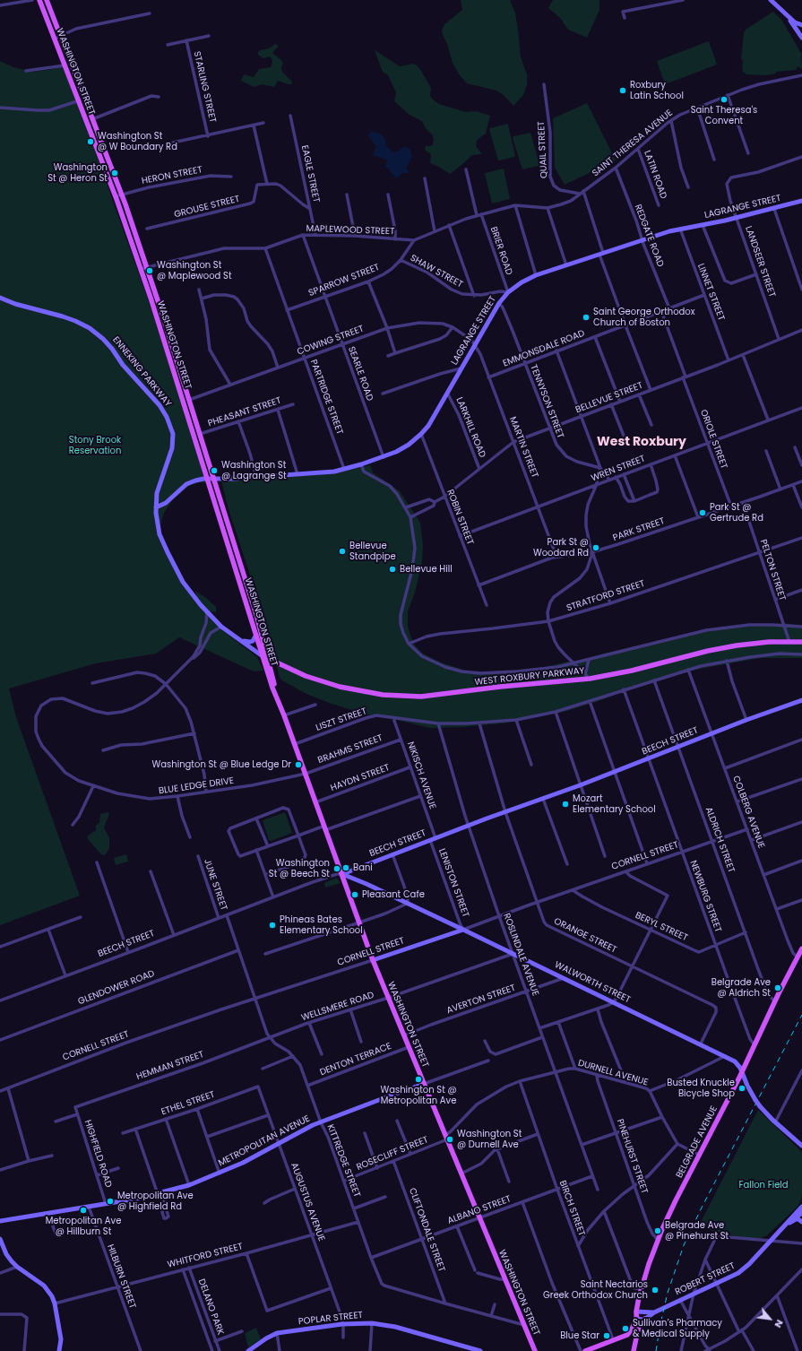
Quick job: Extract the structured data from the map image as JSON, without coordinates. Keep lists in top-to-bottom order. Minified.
{"streets":{"main road":["WASHINGTON STREET","WEST ROXBURY PARKWAY","BELGRADE AVENUE"],"street":["STARLING STREET","SAINT THERESA AVENUE","QUAIL STREET","EAGLE STREET","LATIN ROAD","HERON STREET","GROUSE STREET","LAGRANGE STREET","MAPLEWOOD STREET","REDGATE ROAD","BRIER ROAD","LANDSEER STREET","SHAW STREET","SPARROW STREET","LINNET STREET","COWING STREET","EMMONSDALE ROAD","ENNEKING PARKWAY","SEARLE ROAD","PARTRIDGE STREET","BELLEVUE STREET","TENNYSON STREET","PHEASANT STREET","LARKHILL ROAD","ORIOLE STREET","MARTIN STREET","WREN STREET","ROBIN STREET","PARK STREET","PELTON STREET","STRATFORD STREET","LISZT STREET","BEECH STREET","BRAHMS STREET","NIKISCH AVENUE","HAYDN STREET","BLUE LEDGE DRIVE","COLBERG AVENUE","ALDRICH STREET","CORNELL STREET","LENISTON STREET","JUNE STREET","NEWBURG STREET","BERYL STREET","ORANGE STREET","ROSLINDALE AVENUE","WALWORTH STREET","GLENDOWER ROAD","AVERTON STREET","WELLSMERE ROAD","DENTON TERRACE","HEMMAN STREET","DURNELL AVENUE","ETHEL STREET","METROPOLITAN AVENUE","HIGHFIELD ROAD","ROSECLIFF STREET","PINEHURST STREET","KITTREDGE STREET","AUGUSTUS AVENUE","BIRCH STREET","ALBANO STREET","CLIFTONDALE STREET","WHITFORD STREET","HILBURN STREET","ROBERT STREET","DELANO PARK","POPLAR STREET"]},"crossings":[["WASHINGTON STREET","HERON STREET"],["WASHINGTON STREET","LAGRANGE STREET"],["WASHINGTON STREET","MAPLEWOOD STREET"],["WASHINGTON STREET","COWING STREET"],["WASHINGTON STREET","ENNEKING PARKWAY"],["WASHINGTON STREET","PHEASANT STREET"],["WASHINGTON STREET","WEST ROXBURY PARKWAY"],["WASHINGTON STREET","LISZT STREET"],["WASHINGTON STREET","BEECH STREET"],["WASHINGTON STREET","BRAHMS STREET"],["WASHINGTON STREET","HAYDN STREET"],["WASHINGTON STREET","BLUE LEDGE DRIVE"],["WASHINGTON STREET","CORNELL STREET"],["WASHINGTON STREET","WALWORTH STREET"],["WASHINGTON STREET","AVERTON STREET"],["WASHINGTON STREET","WELLSMERE ROAD"],["WASHINGTON STREET","DENTON TERRACE"],["WASHINGTON STREET","DURNELL AVENUE"],["WASHINGTON STREET","METROPOLITAN AVENUE"],["WASHINGTON STREET","ROSECLIFF STREET"],["WASHINGTON STREET","KITTREDGE STREET"],["WASHINGTON STREET","ALBANO STREET"],["SAINT THERESA AVENUE","QUAIL STREET"],["SAINT THERESA AVENUE","LATIN ROAD"],["SAINT THERESA AVENUE","MAPLEWOOD STREET"],["SAINT THERESA AVENUE","REDGATE ROAD"],["SAINT THERESA AVENUE","BRIER ROAD"],["SAINT THERESA AVENUE","SPARROW STREET"],["EAGLE STREET","MAPLEWOOD STREET"],["LAGRANGE STREET","REDGATE ROAD"],["LAGRANGE STREET","BRIER ROAD"],["LAGRANGE STREET","LANDSEER STREET"],["LAGRANGE STREET","SHAW STREET"],["LAGRANGE STREET","LINNET STREET"],["LAGRANGE STREET","COWING STREET"],["LAGRANGE STREET","SEARLE ROAD"],["LAGRANGE STREET","PARTRIDGE STREET"],["LAGRANGE STREET","TENNYSON STREET"],["LAGRANGE STREET","LARKHILL ROAD"],["LAGRANGE STREET","MARTIN STREET"],["LAGRANGE STREET","ROBIN STREET"],["MAPLEWOOD STREET","SPARROW STREET"],["MAPLEWOOD STREET","SEARLE ROAD"],["MAPLEWOOD STREET","PARTRIDGE STREET"],["REDGATE ROAD","EMMONSDALE ROAD"],["BRIER ROAD","SHAW STREET"],["LANDSEER STREET","BELLEVUE STREET"],["SHAW STREET","SPARROW STREET"],["SPARROW STREET","SEARLE ROAD"],["SPARROW STREET","PARTRIDGE STREET"],["LINNET STREET","EMMONSDALE ROAD"],["LINNET STREET","BELLEVUE STREET"],["COWING STREET","SEARLE ROAD"],["COWING STREET","PARTRIDGE STREET"],["COWING STREET","MARTIN STREET"],["EMMONSDALE ROAD","TENNYSON STREET"],["EMMONSDALE ROAD","ORIOLE STREET"],["EMMONSDALE ROAD","MARTIN STREET"],["ENNEKING PARKWAY","WEST ROXBURY PARKWAY"],["ENNEKING PARKWAY","BLUE LEDGE DRIVE"],["BELLEVUE STREET","TENNYSON STREET"],["BELLEVUE STREET","LARKHILL ROAD"],["BELLEVUE STREET","ORIOLE STREET"],["BELLEVUE STREET","MARTIN STREET"],["BELLEVUE STREET","ROBIN STREET"],["ORIOLE STREET","WREN STREET"],["ORIOLE STREET","PARK STREET"],["MARTIN STREET","WREN STREET"],["MARTIN STREET","PARK STREET"],["WREN STREET","ROBIN STREET"],["ROBIN STREET","PARK STREET"],["PARK STREET","PELTON STREET"],["PELTON STREET","STRATFORD STREET"],["PELTON STREET","WEST ROXBURY PARKWAY"],["STRATFORD STREET","WEST ROXBURY PARKWAY"],["LISZT STREET","NIKISCH AVENUE"],["BEECH STREET","NIKISCH AVENUE"],["BEECH STREET","COLBERG AVENUE"],["BEECH STREET","ALDRICH STREET"],["BEECH STREET","LENISTON STREET"],["BEECH STREET","JUNE STREET"],["BEECH STREET","NEWBURG STREET"],["BEECH STREET","ORANGE STREET"],["BEECH STREET","ROSLINDALE AVENUE"],["BEECH STREET","WALWORTH STREET"],["BEECH STREET","KITTREDGE STREET"],["BRAHMS STREET","NIKISCH AVENUE"],["BRAHMS STREET","BLUE LEDGE DRIVE"],["NIKISCH AVENUE","HAYDN STREET"],["NIKISCH AVENUE","LENISTON STREET"],["COLBERG AVENUE","CORNELL STREET"],["COLBERG AVENUE","BELGRADE AVENUE"],["ALDRICH STREET","CORNELL STREET"],["ALDRICH STREET","BERYL STREET"],["ALDRICH STREET","BELGRADE AVENUE"],["CORNELL STREET","LENISTON STREET"],["CORNELL STREET","NEWBURG STREET"],["CORNELL STREET","BERYL STREET"],["CORNELL STREET","ORANGE STREET"],["CORNELL STREET","ROSLINDALE AVENUE"],["CORNELL STREET","WALWORTH STREET"],["CORNELL STREET","KITTREDGE STREET"],["LENISTON STREET","WALWORTH STREET"],["NEWBURG STREET","BERYL STREET"],["NEWBURG STREET","BELGRADE AVENUE"],["ORANGE STREET","WALWORTH STREET"],["ROSLINDALE AVENUE","WALWORTH STREET"],["ROSLINDALE AVENUE","AVERTON STREET"],["ROSLINDALE AVENUE","WELLSMERE ROAD"],["ROSLINDALE AVENUE","DURNELL AVENUE"],["ROSLINDALE AVENUE","ALBANO STREET"],["WALWORTH STREET","AVERTON STREET"],["WALWORTH STREET","WELLSMERE ROAD"],["WALWORTH STREET","DURNELL AVENUE"],["WALWORTH STREET","BELGRADE AVENUE"],["GLENDOWER ROAD","KITTREDGE STREET"],["WELLSMERE ROAD","HEMMAN STREET"],["WELLSMERE ROAD","KITTREDGE STREET"],["DENTON TERRACE","KITTREDGE STREET"],["HEMMAN STREET","HIGHFIELD ROAD"],["HEMMAN STREET","KITTREDGE STREET"],["DURNELL AVENUE","ROSECLIFF STREET"],["DURNELL AVENUE","PINEHURST STREET"],["DURNELL AVENUE","BIRCH STREET"],["ETHEL STREET","AUGUSTUS AVENUE"],["METROPOLITAN AVENUE","HIGHFIELD ROAD"],["METROPOLITAN AVENUE","KITTREDGE STREET"],["METROPOLITAN AVENUE","AUGUSTUS AVENUE"],["METROPOLITAN AVENUE","HILBURN STREET"],["BELGRADE AVENUE","PINEHURST STREET"],["BELGRADE AVENUE","ROBERT STREET"],["ROSECLIFF STREET","KITTREDGE STREET"],["ROSECLIFF STREET","CLIFTONDALE STREET"],["KITTREDGE STREET","ALBANO STREET"],["KITTREDGE STREET","CLIFTONDALE STREET"],["KITTREDGE STREET","WHITFORD STREET"],["AUGUSTUS AVENUE","WHITFORD STREET"],["AUGUSTUS AVENUE","POPLAR STREET"],["BIRCH STREET","ALBANO STREET"],["ALBANO STREET","CLIFTONDALE STREET"],["WHITFORD STREET","HILBURN STREET"],["WHITFORD STREET","DELANO PARK"]],"districts":["West Roxbury"],"parks":["Stony Brook Reservation","Fallon Field"],"places":["Roxbury Latin School","Saint Theresa's Convent","Washington St @ W Boundary Rd","Washington St @ Heron St","Washington St @ Maplewood St","Saint George Orthodox Church of Boston","Washington St @ Lagrange St","Park St @ Gertrude Rd","Park St @ Woodard Rd","Bellevue Standpipe","Bellevue Hill","Washington St @ Blue Ledge Dr","Mozart Elementary School","Bani","Washington St @ Beech St","Pleasant Cafe","Phineas Bates Elementary School","Belgrade Ave @ Aldrich St","Washington St @ Metropolitan Ave","Busted Knuckle Bicycle Shop","Washington St @ Durnell Ave","Metropolitan Ave @ Highfield Rd","Metropolitan Ave @ Hillburn St","Belgrade Ave @ Pinehurst St","Saint Nectarios Greek Orthodox Church","Sullivan’s Pharmacy & Medical Supply","Blue Star"],"north":"bottom right"}
